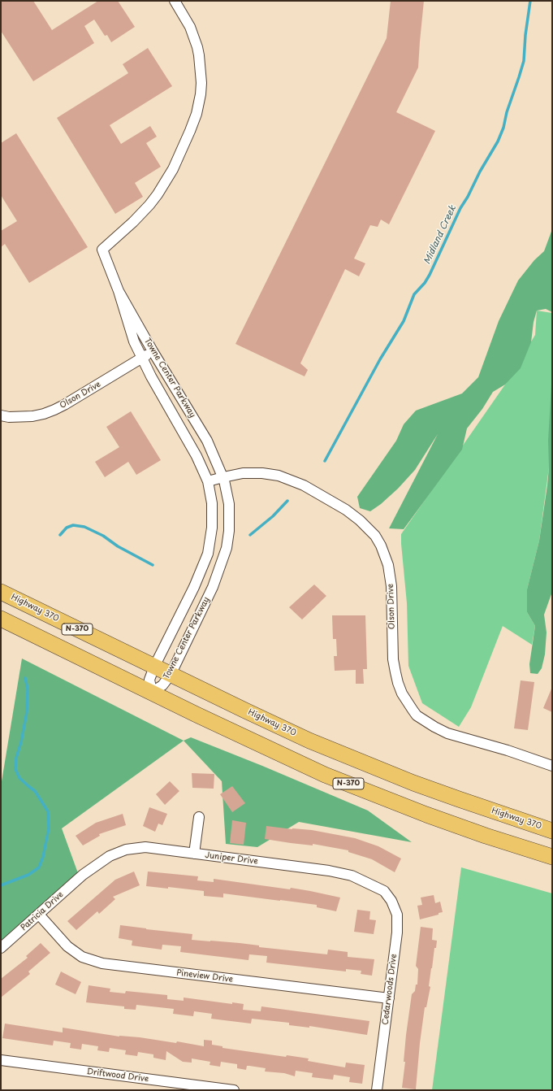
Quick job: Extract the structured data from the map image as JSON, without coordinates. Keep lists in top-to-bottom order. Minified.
{"streets":{"highway":["Highway 370","N-370"],"street":["Towne Center Parkway","Olson Drive","Juniper Drive","Patricia Drive","Pineview Drive","Cedarwoods Drive","Driftwood Drive"]},"crossings":[["Towne Center Parkway","Olson Drive"],["Towne Center Parkway","Highway 370"],["Towne Center Parkway","N-370"],["Juniper Drive","Patricia Drive"],["Juniper Drive","Cedarwoods Drive"],["Patricia Drive","Pineview Drive"],["Pineview Drive","Cedarwoods Drive"]],"water":["Midland Creek"]}
